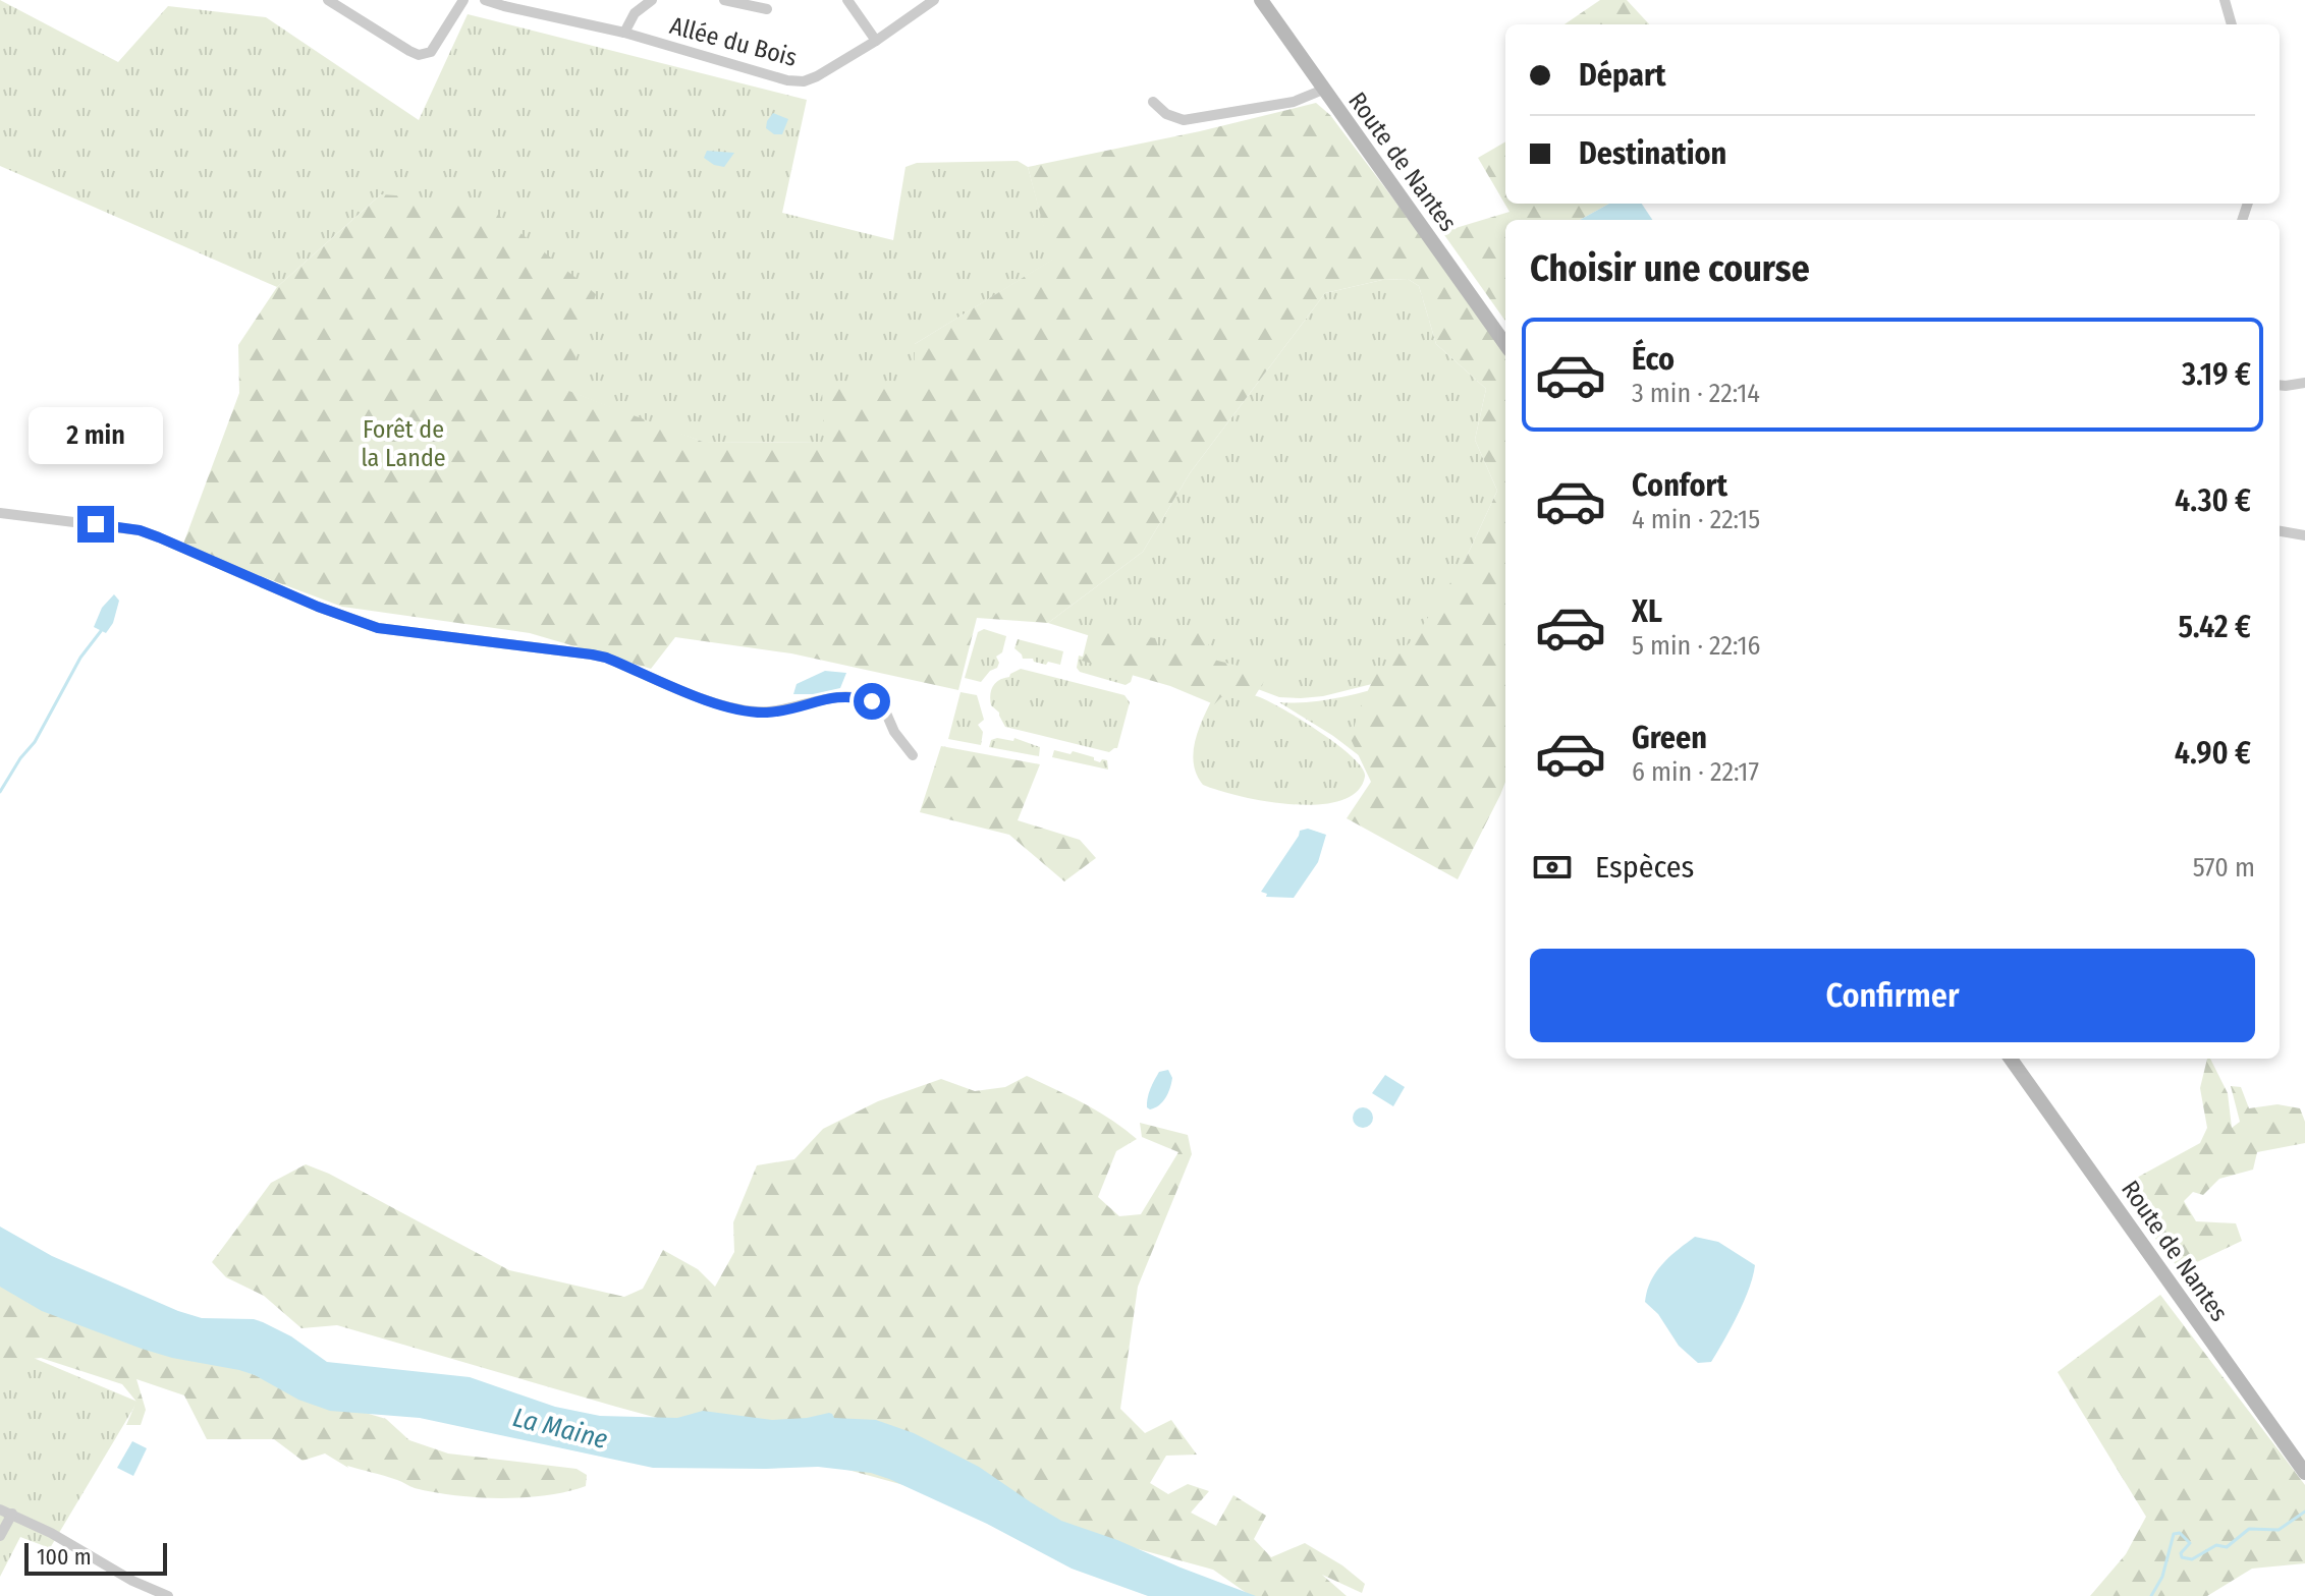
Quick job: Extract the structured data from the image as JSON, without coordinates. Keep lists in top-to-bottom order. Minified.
{"streets":{"main road":["Route de Nantes"],"street":["Allée du Bois"]},"water":["La Maine"],"parks":["Forêt de la Lande"],"scale_bar":"100 m","page":{"banner":["Départ","Destination"],"heading":"Choisir une course","list":[{"name":"Éco","note":"3 min · 22:14","value":"3.19 €"},{"name":"Confort","note":"4 min · 22:15","value":"4.30 €"},{"name":"XL","note":"5 min · 22:16","value":"5.42 €"},{"name":"Green","note":"6 min · 22:17","value":"4.90 €"}],"bubble":"2 min","pay":["Espèces","570 m"],"buttons":"Confirmer","scale":"100 m"}}
